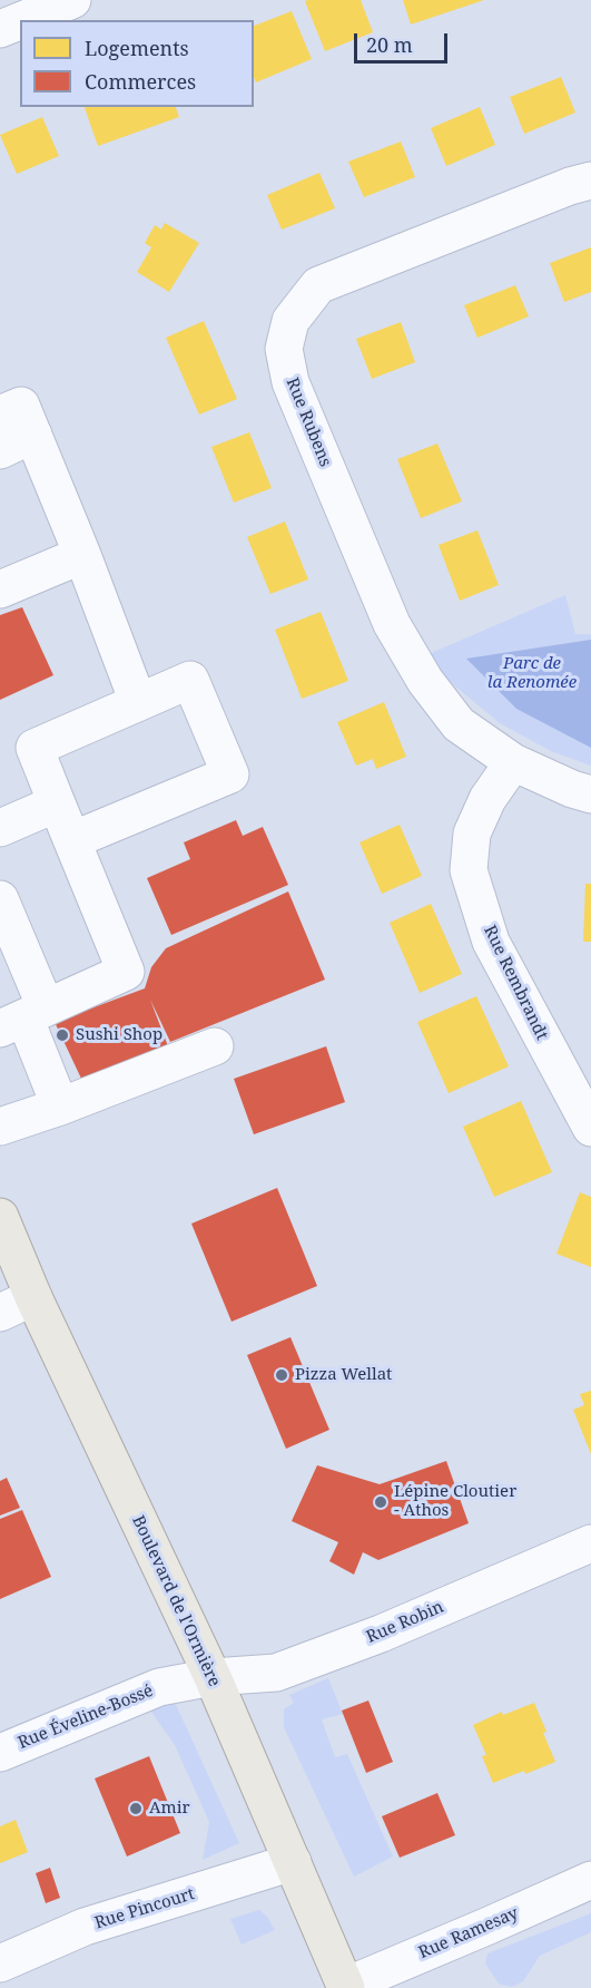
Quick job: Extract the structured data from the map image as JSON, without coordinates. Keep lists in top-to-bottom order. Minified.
{"streets":{"main road":["Boulevard de l'Ormière"],"street":["Rue Rubens","Rue Rembrandt","Rue Robin","Rue Éveline-Bossé","Rue Pincourt","Rue Ramesay"]},"crossings":[["Rue Rubens","Rue Rembrandt"],["Boulevard de l'Ormière","Rue Robin"],["Boulevard de l'Ormière","Rue Éveline-Bossé"],["Boulevard de l'Ormière","Rue Pincourt"],["Boulevard de l'Ormière","Rue Ramesay"],["Rue Robin","Rue Éveline-Bossé"]],"parks":["Parc de la Renomée"],"places":["Sushi Shop","Pizza Wellat","Lépine Cloutier - Athos","Amir"],"legend":["Logements","Commerces"],"scale_bar":"20 m"}
